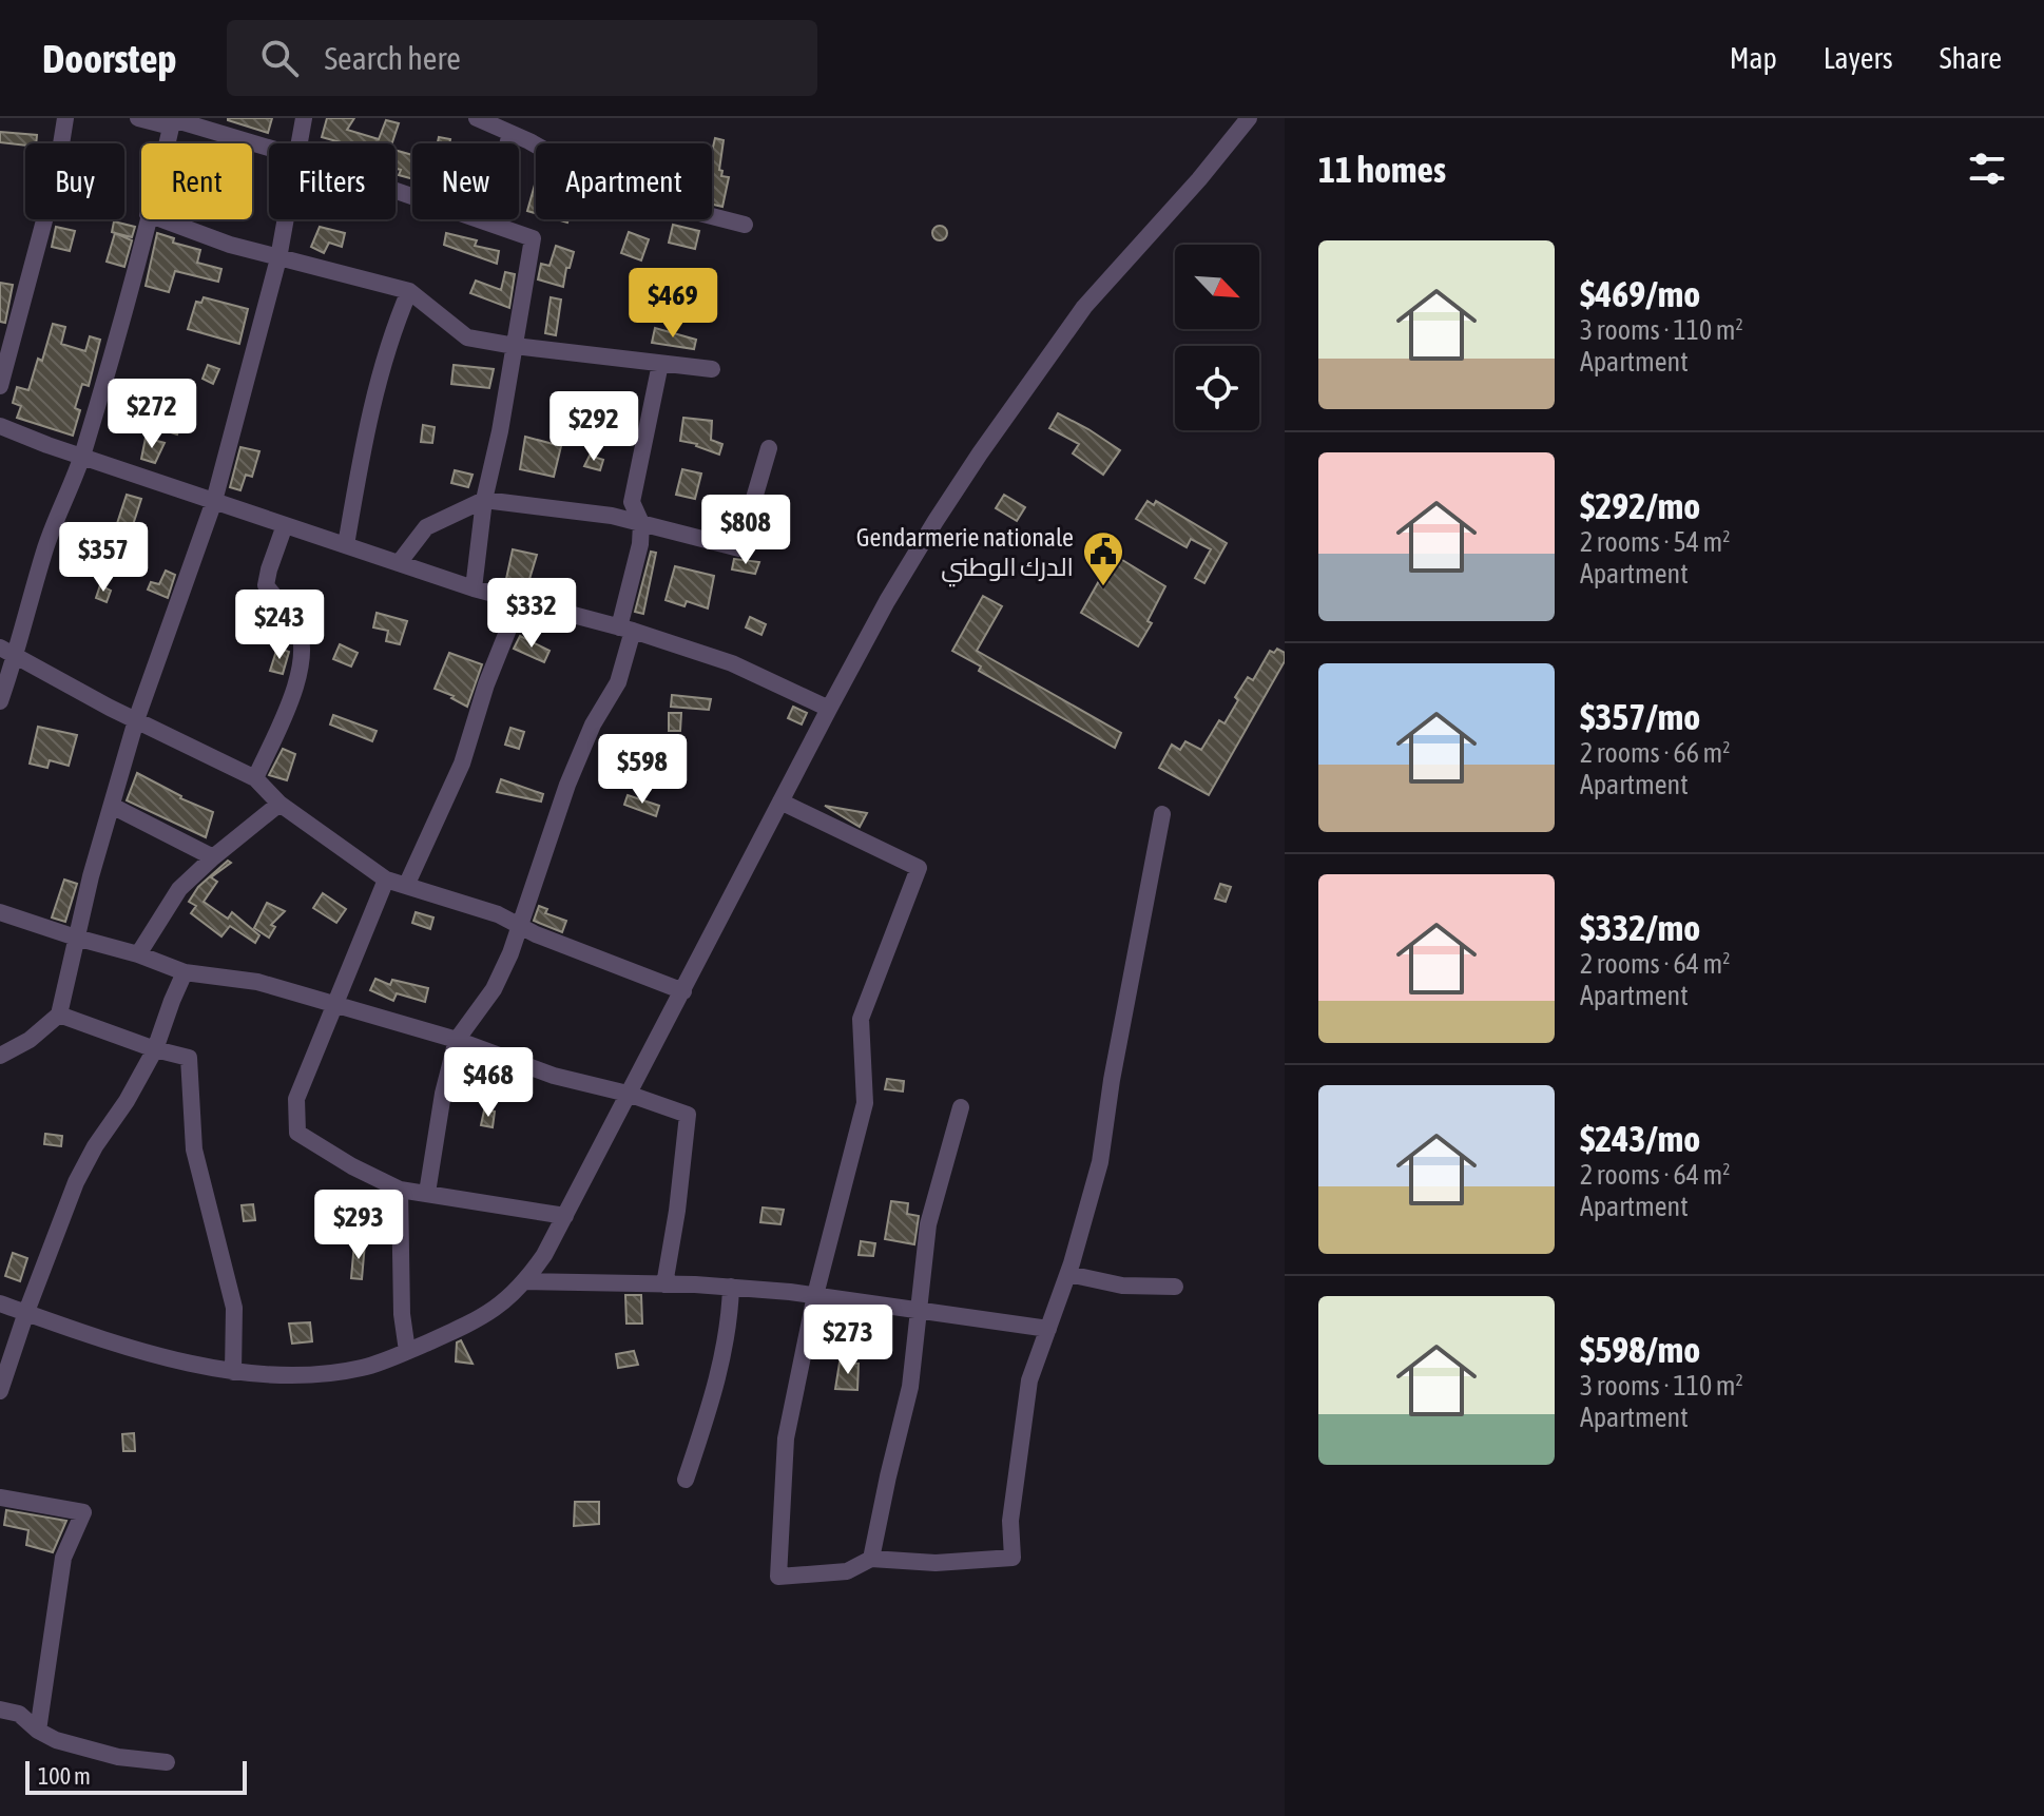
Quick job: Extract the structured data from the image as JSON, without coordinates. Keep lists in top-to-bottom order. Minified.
{"places":{"public building":["Gendarmerie nationale الدرك الوطني"]},"scale_bar":"100 m","north":"bottom right","page":{"header":"Doorstep","search":"Search here","nav":["Map","Layers","Share"],"heading":"11 homes","chip":["Buy","Rent","Filters","New","Apartment"],"list":[{"name":"$469/mo","note":"3 rooms · 110 m² · Apartment"},{"name":"$292/mo","note":"2 rooms · 54 m² · Apartment"},{"name":"$357/mo","note":"2 rooms · 66 m² · Apartment"},{"name":"$332/mo","note":"2 rooms · 64 m² · Apartment"},{"name":"$243/mo","note":"2 rooms · 64 m² · Apartment"},{"name":"$598/mo","note":"3 rooms · 110 m² · Apartment"}],"price":["$469","$272","$292","$808","$357","$332","$243","$598","$468","$293","$273"],"scale":"100 m"}}
